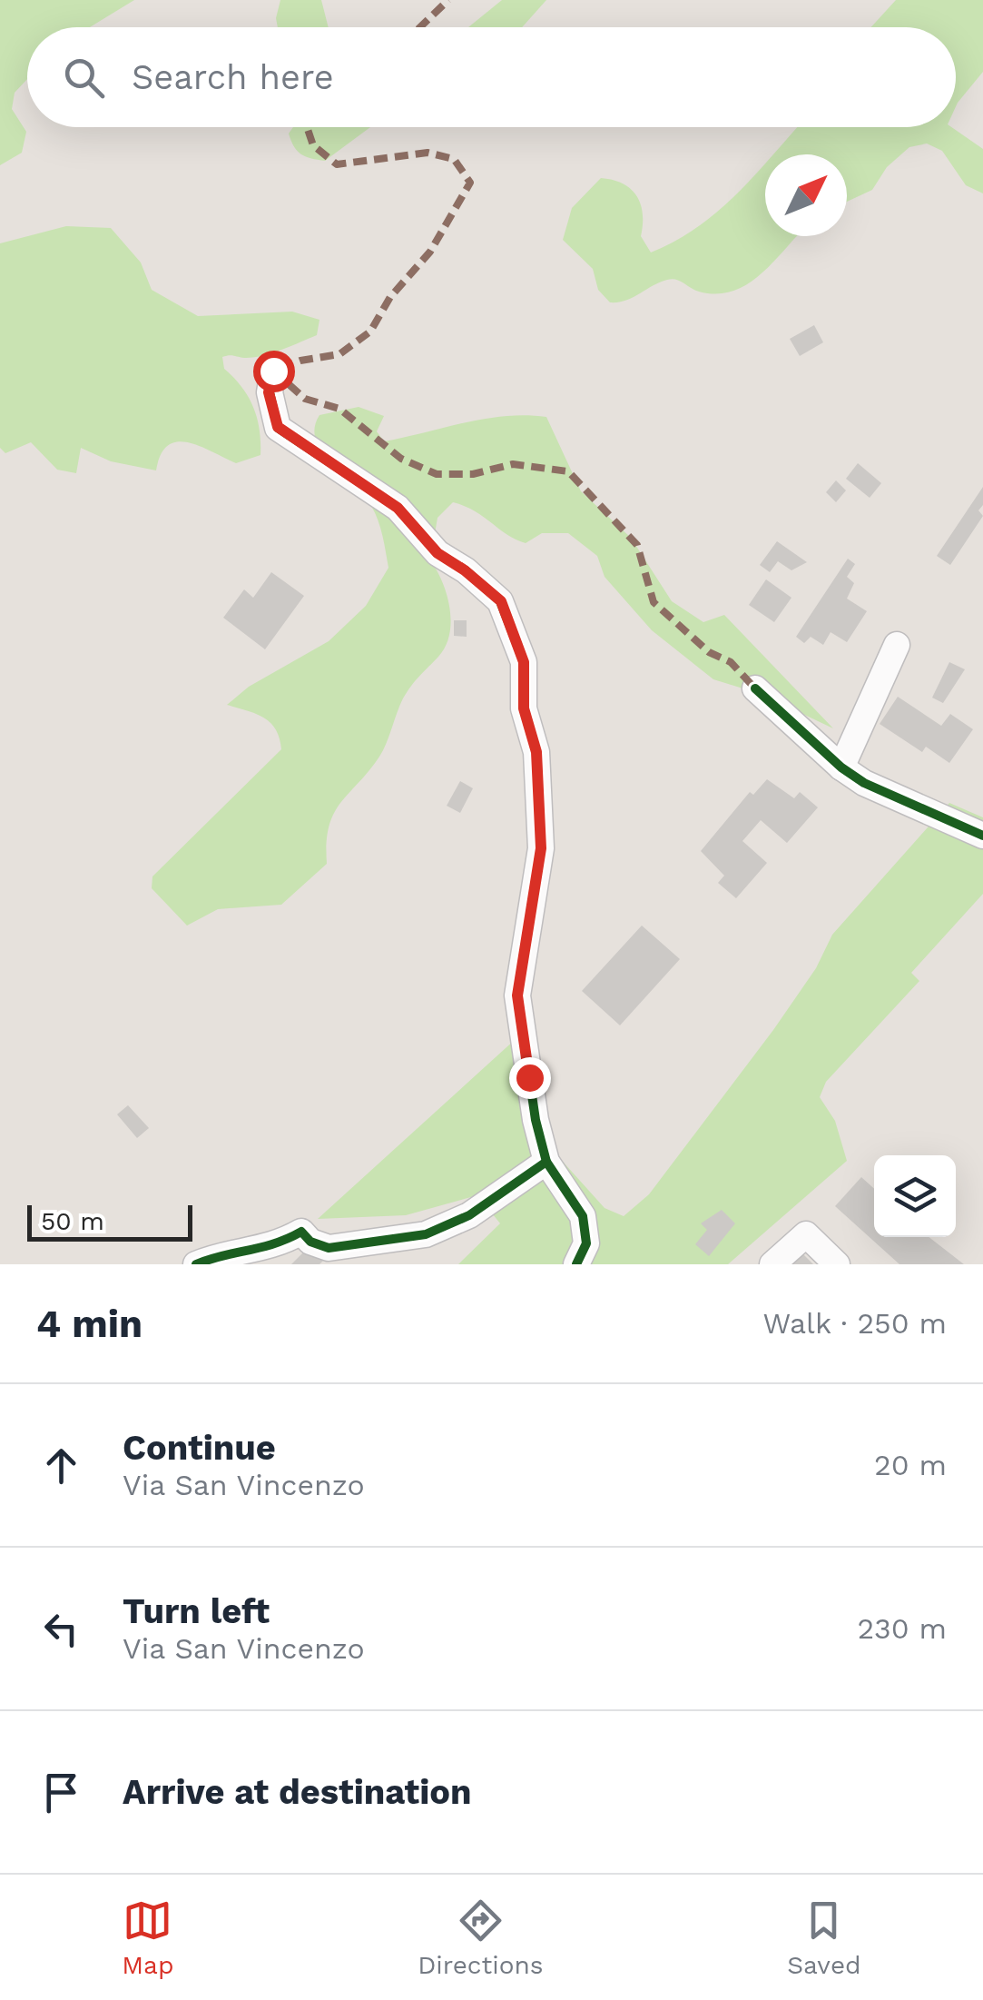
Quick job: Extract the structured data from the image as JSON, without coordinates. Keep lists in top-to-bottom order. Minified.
{"scale_bar":"50 m","north":"top right","page":{"search":"Search here","scale":"50 m","heading":["4 min","Walk · 250 m"],"list":[["Continue","Via San Vincenzo","20 m"],["Turn left","Via San Vincenzo","230 m"],"Arrive at destination"],"nav":["Map","Directions","Saved"]}}
